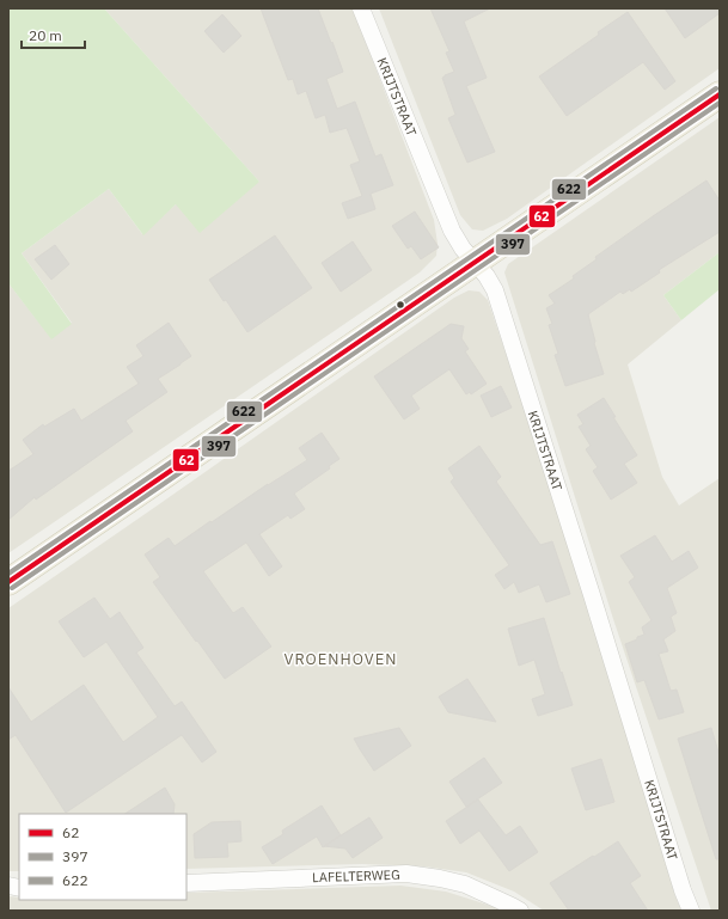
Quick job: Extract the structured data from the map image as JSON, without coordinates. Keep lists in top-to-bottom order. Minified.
{"streets":{"street":["KRIJTSTRAAT","LAFELTERWEG"]},"districts":["VROENHOVEN"],"lines":["transit line 622","transit line 62","transit line 397"],"legend":["62","397","622"],"scale_bar":"20 m"}
